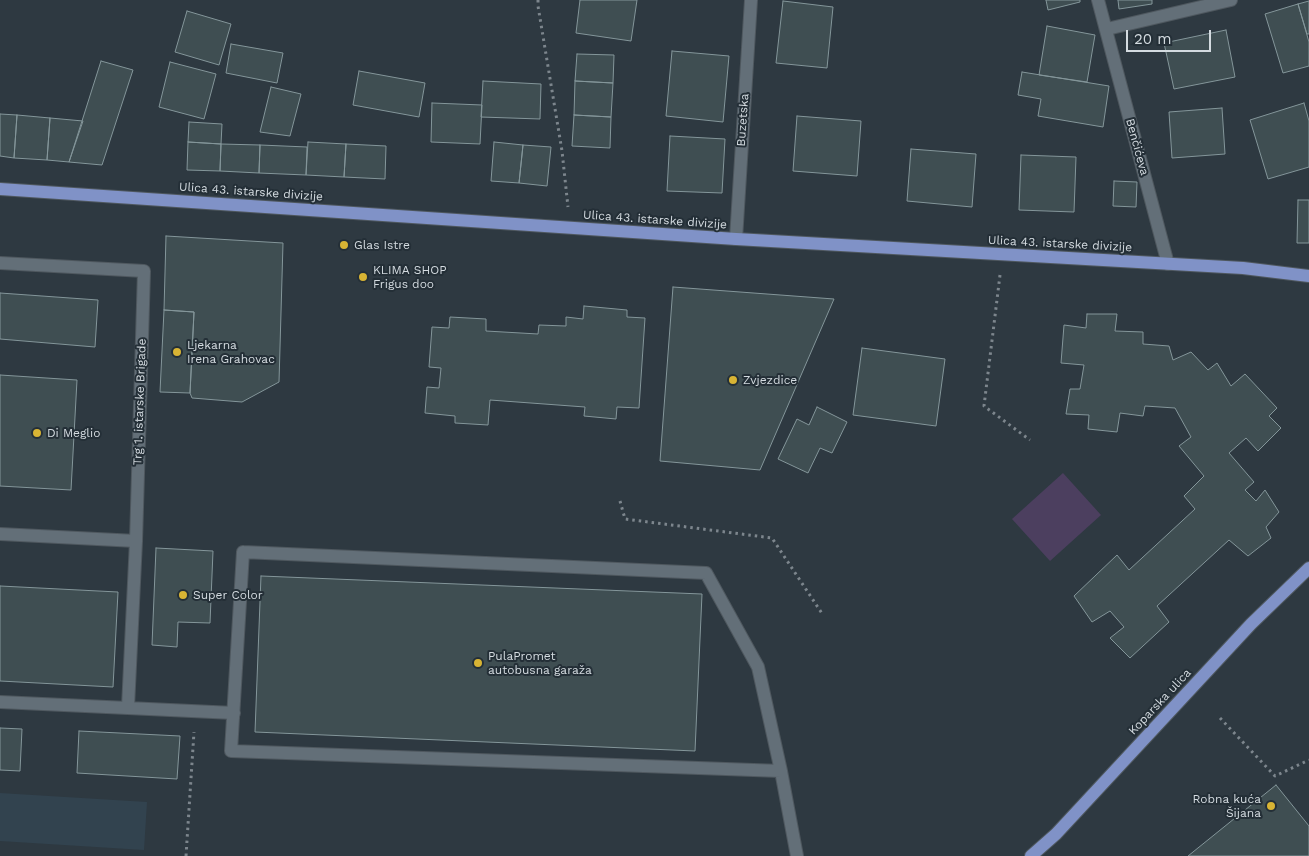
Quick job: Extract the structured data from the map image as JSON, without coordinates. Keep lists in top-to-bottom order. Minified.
{"streets":{"main road":["Ulica 43. istarske divizije","Koparska ulica"],"street":["Buzetska","Benčićeva","Trg 1. istarske Brigade"]},"crossings":[["Buzetska","Ulica 43. istarske divizije"],["Benčićeva","Ulica 43. istarske divizije"]],"places":["Glas Istre","KLIMA SHOP Frigus doo","Ljekarna Irena Grahovac","Zvjezdice","Di Meglio","Super Color","PulaPromet autobusna garaža","Robna kuća Šijana"],"scale_bar":"20 m"}
